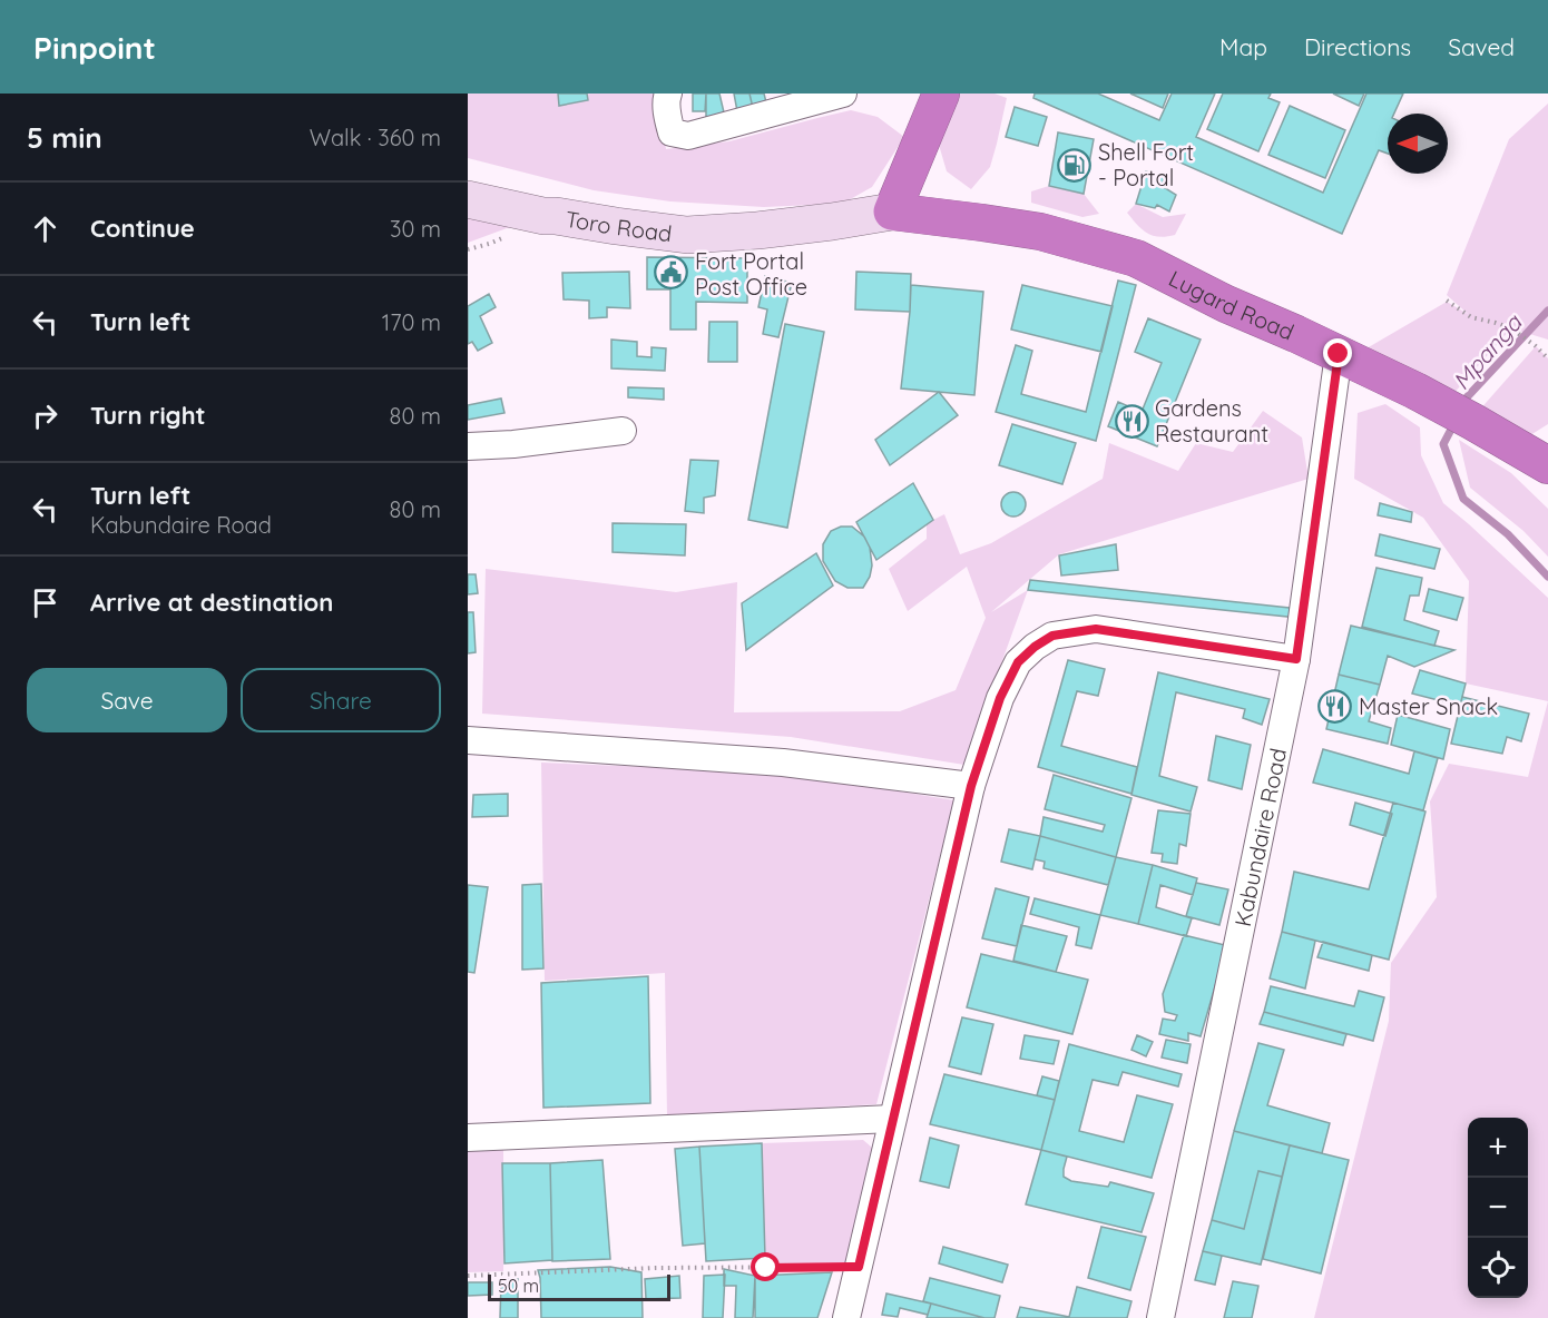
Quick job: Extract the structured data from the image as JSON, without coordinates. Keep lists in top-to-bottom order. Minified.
{"streets":{"highway":["Lugard Road"],"main road":["Toro Road"],"street":["Kabundaire Road"]},"crossings":[["Toro Road","Lugard Road"],["Lugard Road","Kabundaire Road"]],"water":["Mpanga"],"places":{"fuel station":["Shell Fort - Portal"],"public building":["Fort Portal Post Office"],"restaurant":["Gardens Restaurant","Master Snack"]},"scale_bar":"50 m","north":"left","page":{"header":"Pinpoint","nav":["Map","Directions","Saved"],"heading":["5 min","Walk · 360 m"],"list":[["Continue","30 m"],["Turn left","170 m"],["Turn right","80 m"],["Turn left","Kabundaire Road","80 m"],"Arrive at destination"],"buttons":["Save","Share"],"map_buttons":["+","−"],"scale":"50 m"}}
